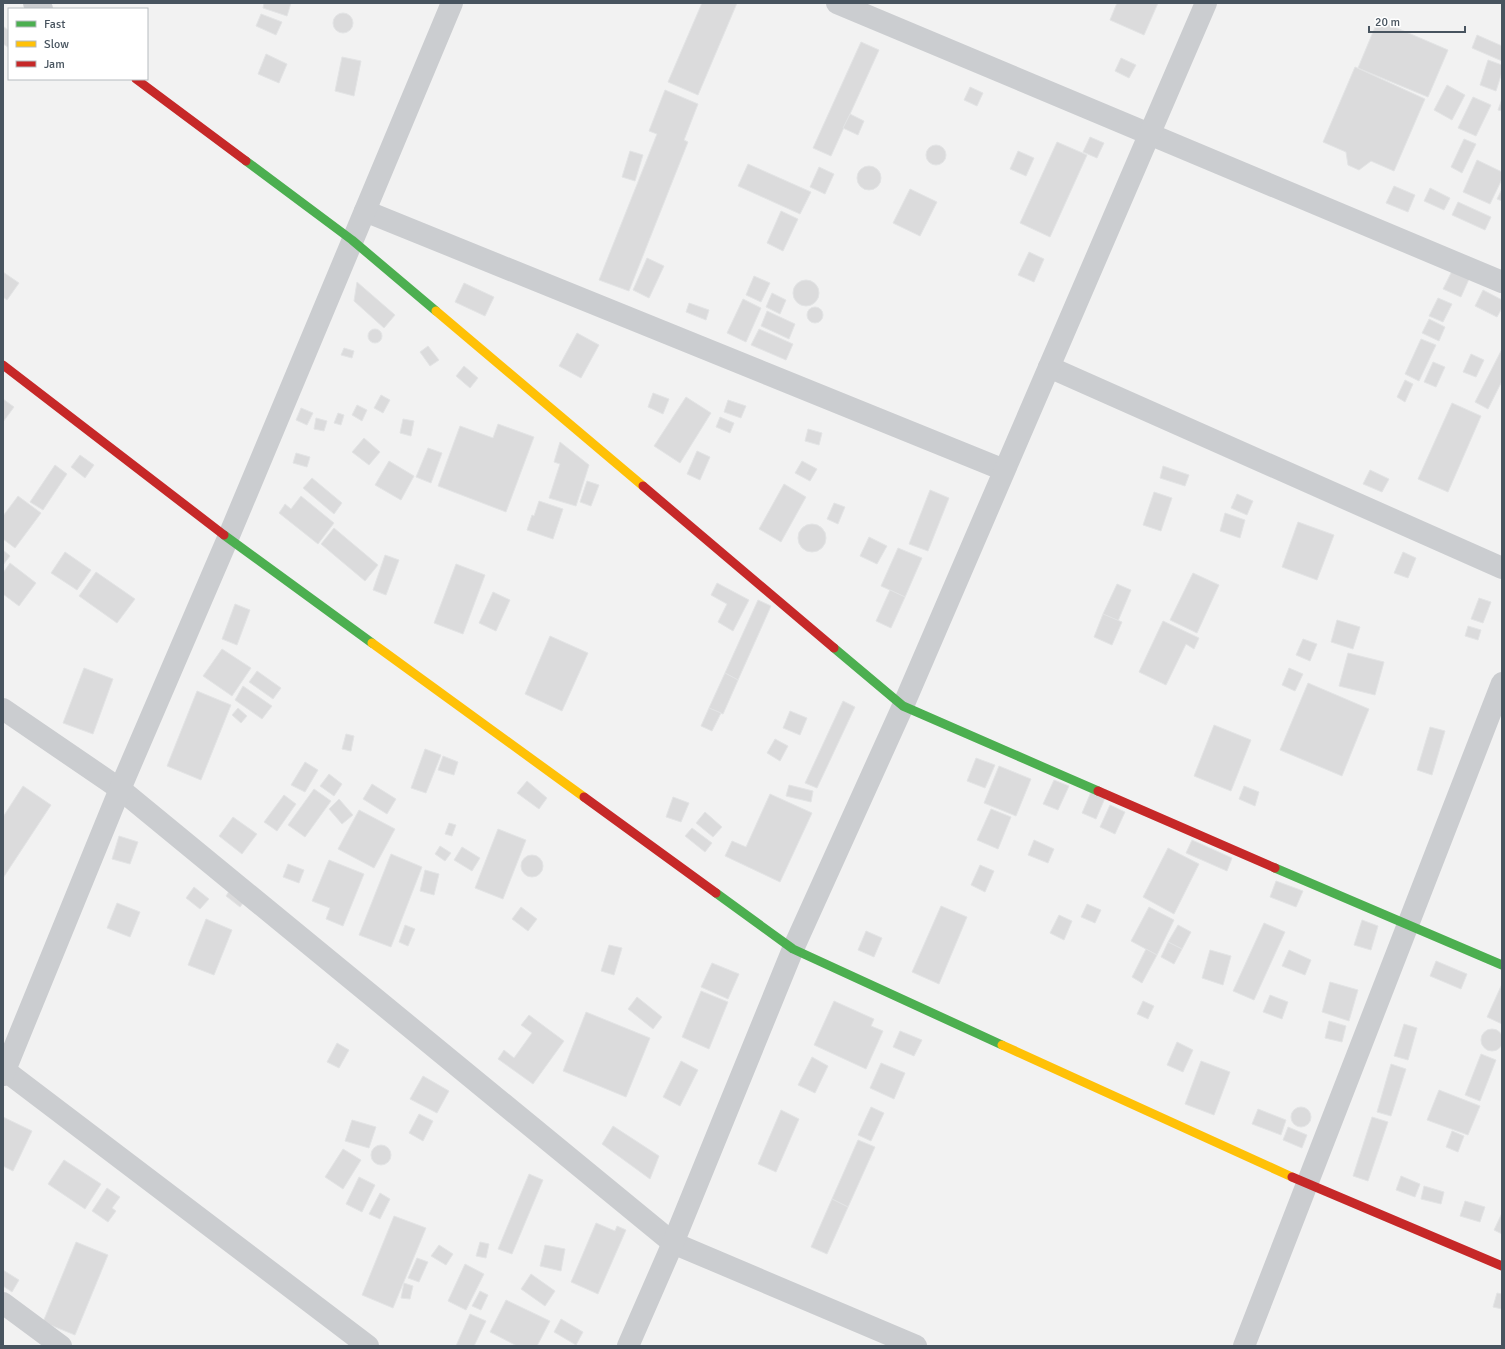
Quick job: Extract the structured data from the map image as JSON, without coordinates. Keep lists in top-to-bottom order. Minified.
{"legend":["Fast","Slow","Jam"],"scale_bar":"20 m"}
